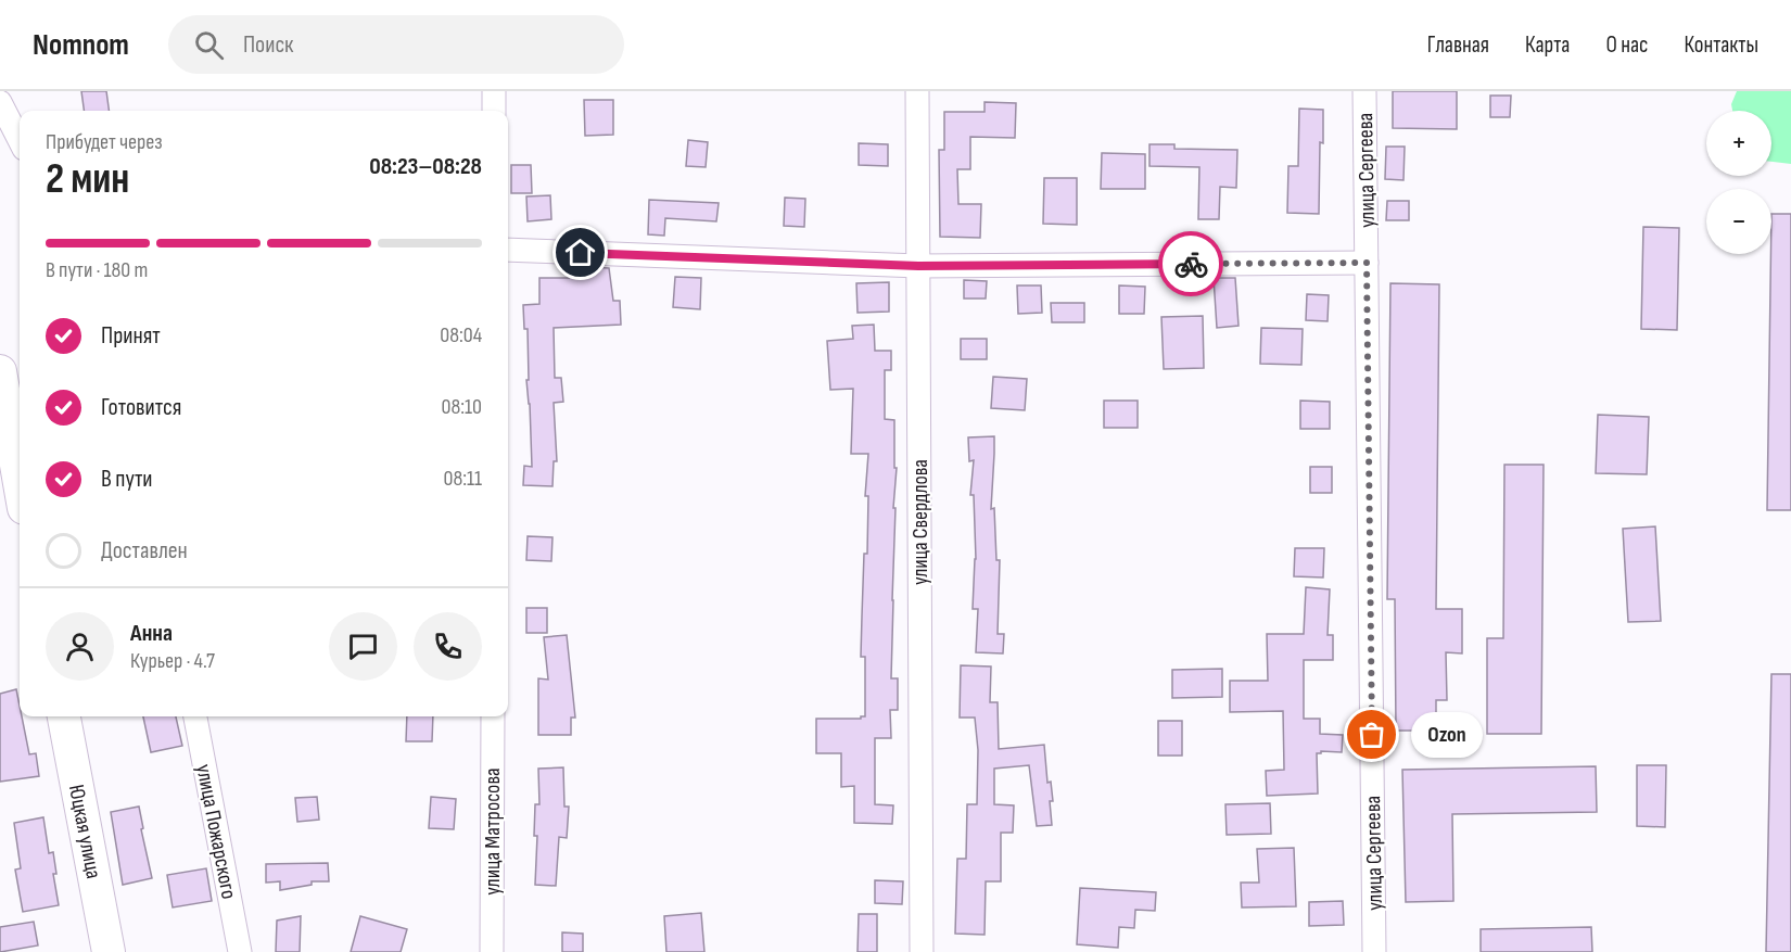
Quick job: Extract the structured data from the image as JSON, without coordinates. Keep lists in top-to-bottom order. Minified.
{"streets":{"main road":["Юцкая улица"],"street":["улица Сергеева","улица Свердлова","улица Пожарского","улица Матросова"]},"places":["Ozon"],"page":{"header":"Nomnom","search":"Поиск","nav":["Главная","Карта","О нас","Контакты"],"map_buttons":["+","−"],"heading":["2 мин","Прибудет через","08:23–08:28"],"panel":["Анна","Курьер · 4.7"],"bar":"В пути · 180 m","list":[["Принят","08:04"],["Готовится","08:10"],["В пути","08:11"],"Доставлен"],"bubble":"Ozon"}}
